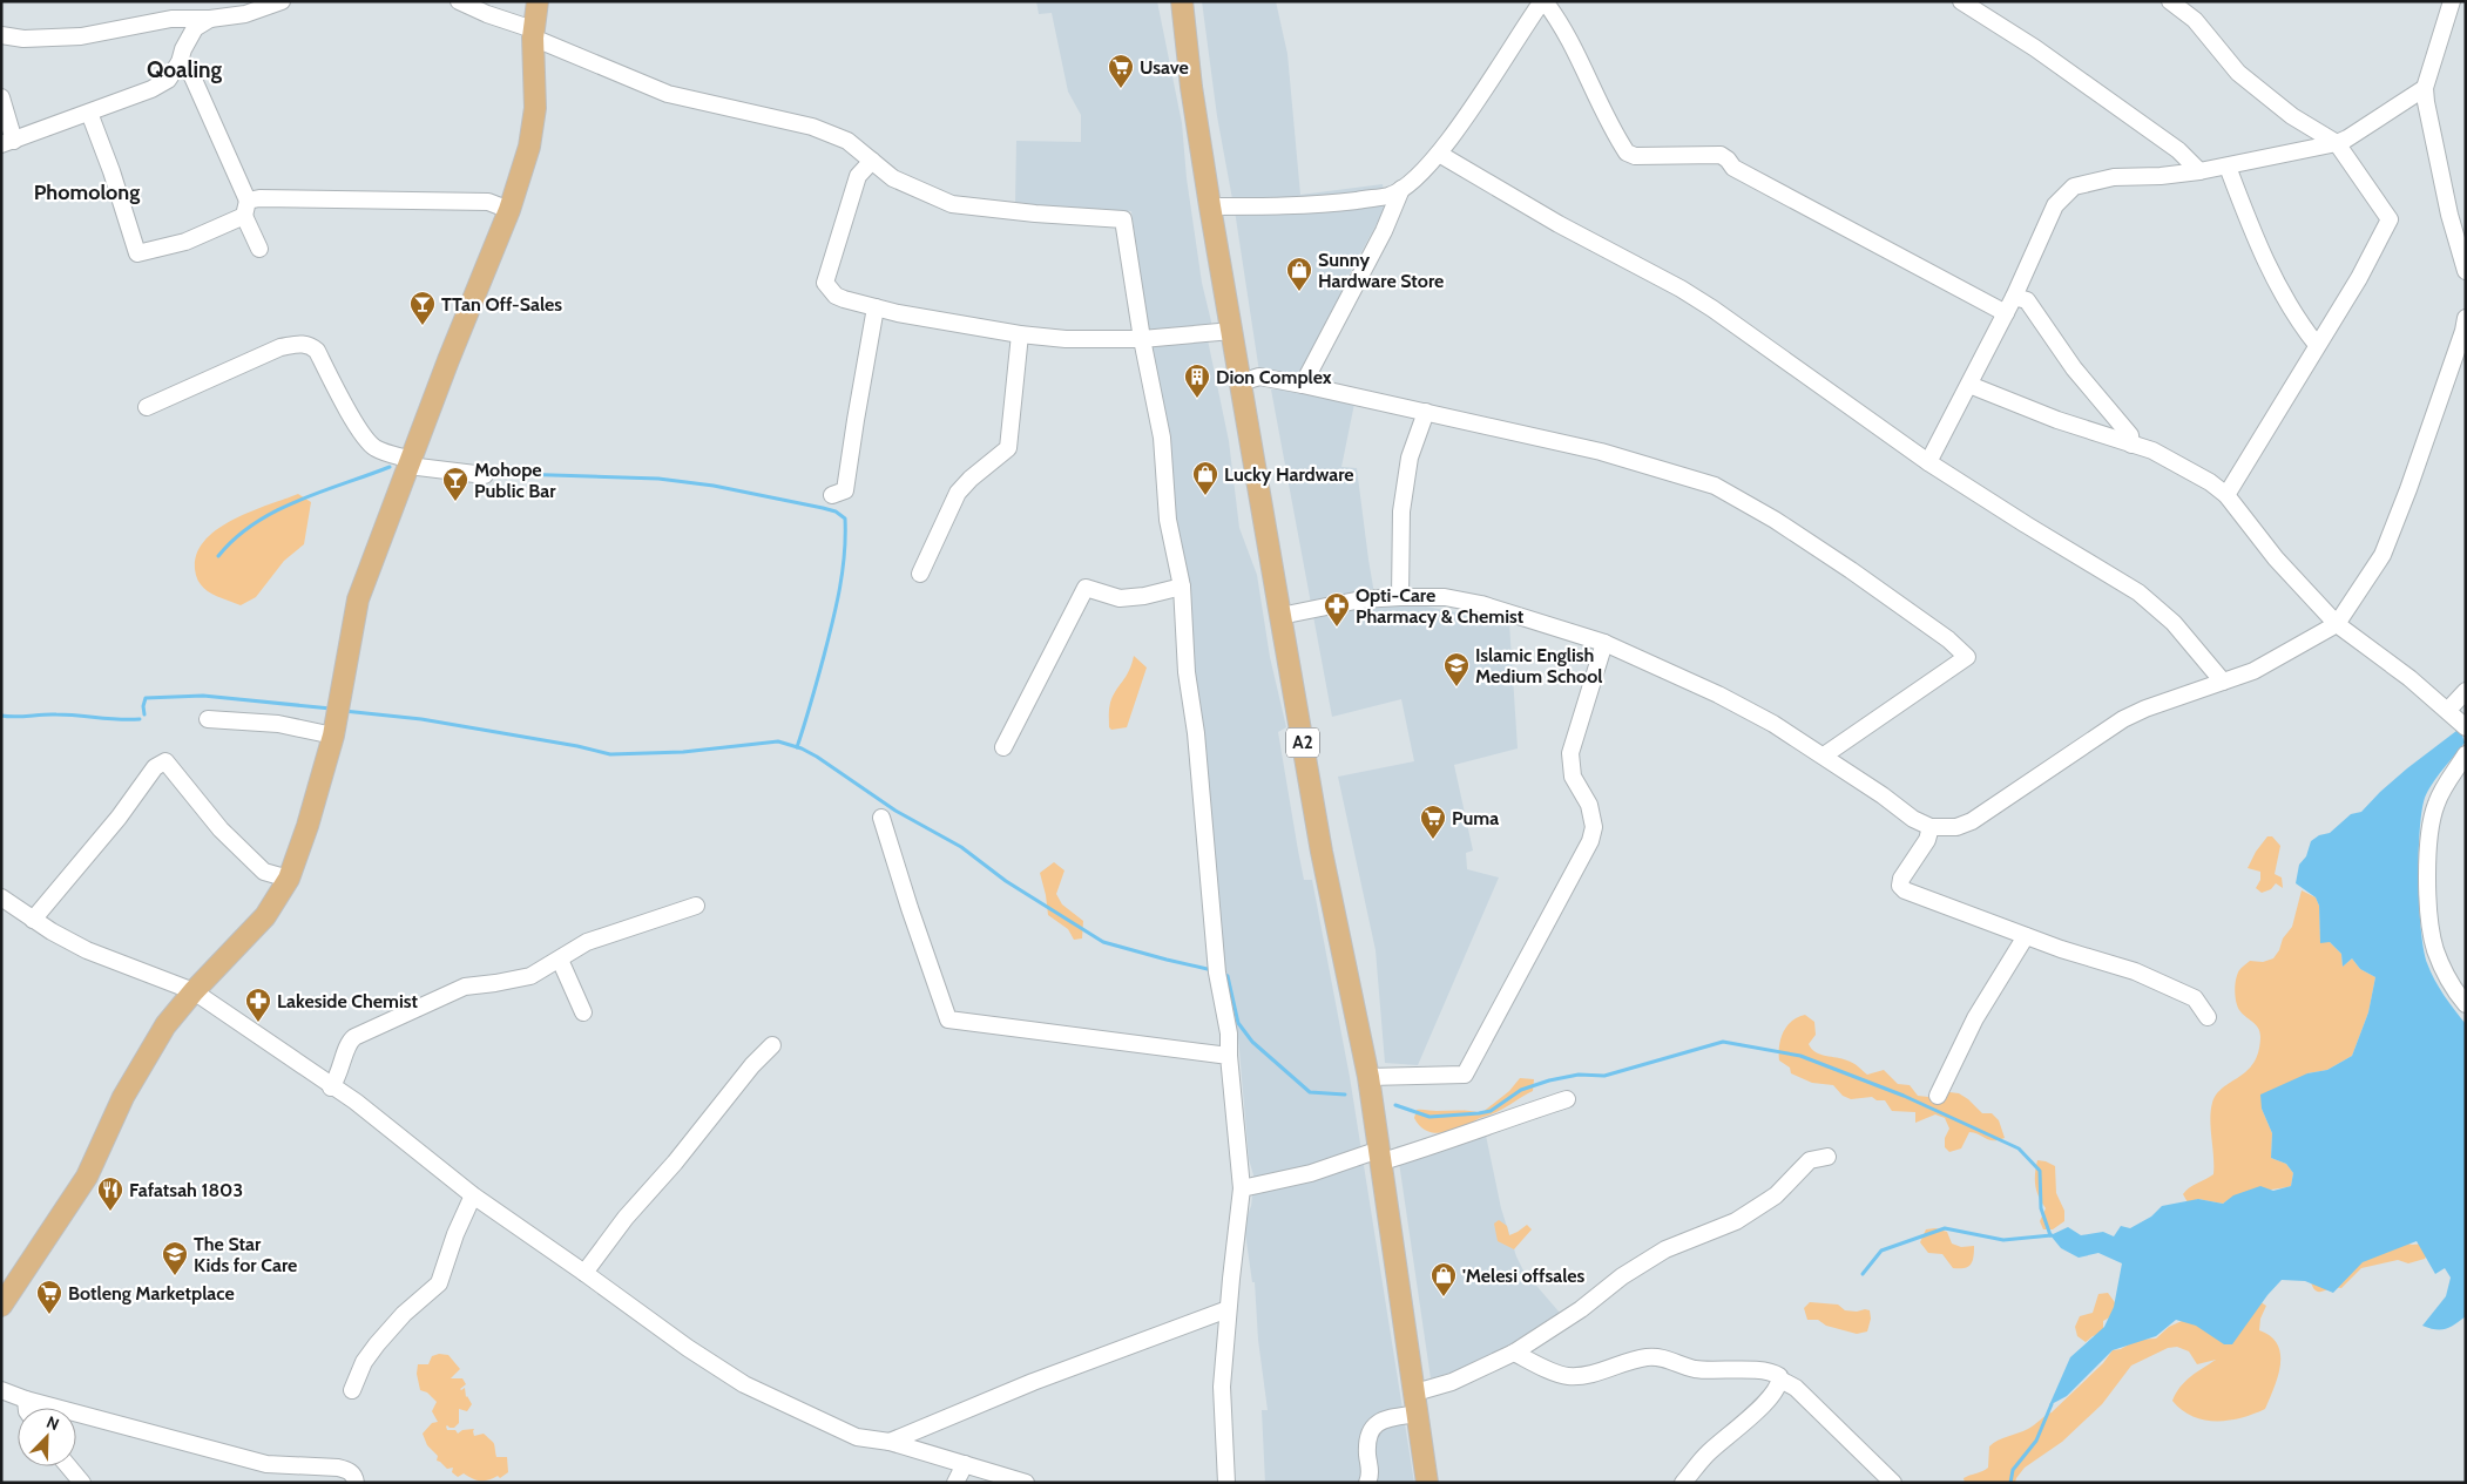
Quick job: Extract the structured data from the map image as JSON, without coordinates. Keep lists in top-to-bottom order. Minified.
{"streets":{"main road":["A2"]},"districts":["Qoaling","Phomolong"],"places":{"supermarket":["Usave","Puma","Botleng Marketplace"],"shop":["Sunny Hardware Store","Lucky Hardware","'Melesi offsales"],"bar":["TTan Off-Sales","Mohope Public Bar"],"building":["Dion Complex"],"pharmacy":["Opti-Care Pharmacy & Chemist","Lakeside Chemist"],"school or university":["Islamic English Medium School","The Star Kids for Care"],"restaurant":["Fafatsah 1803"]},"north":"top right"}
